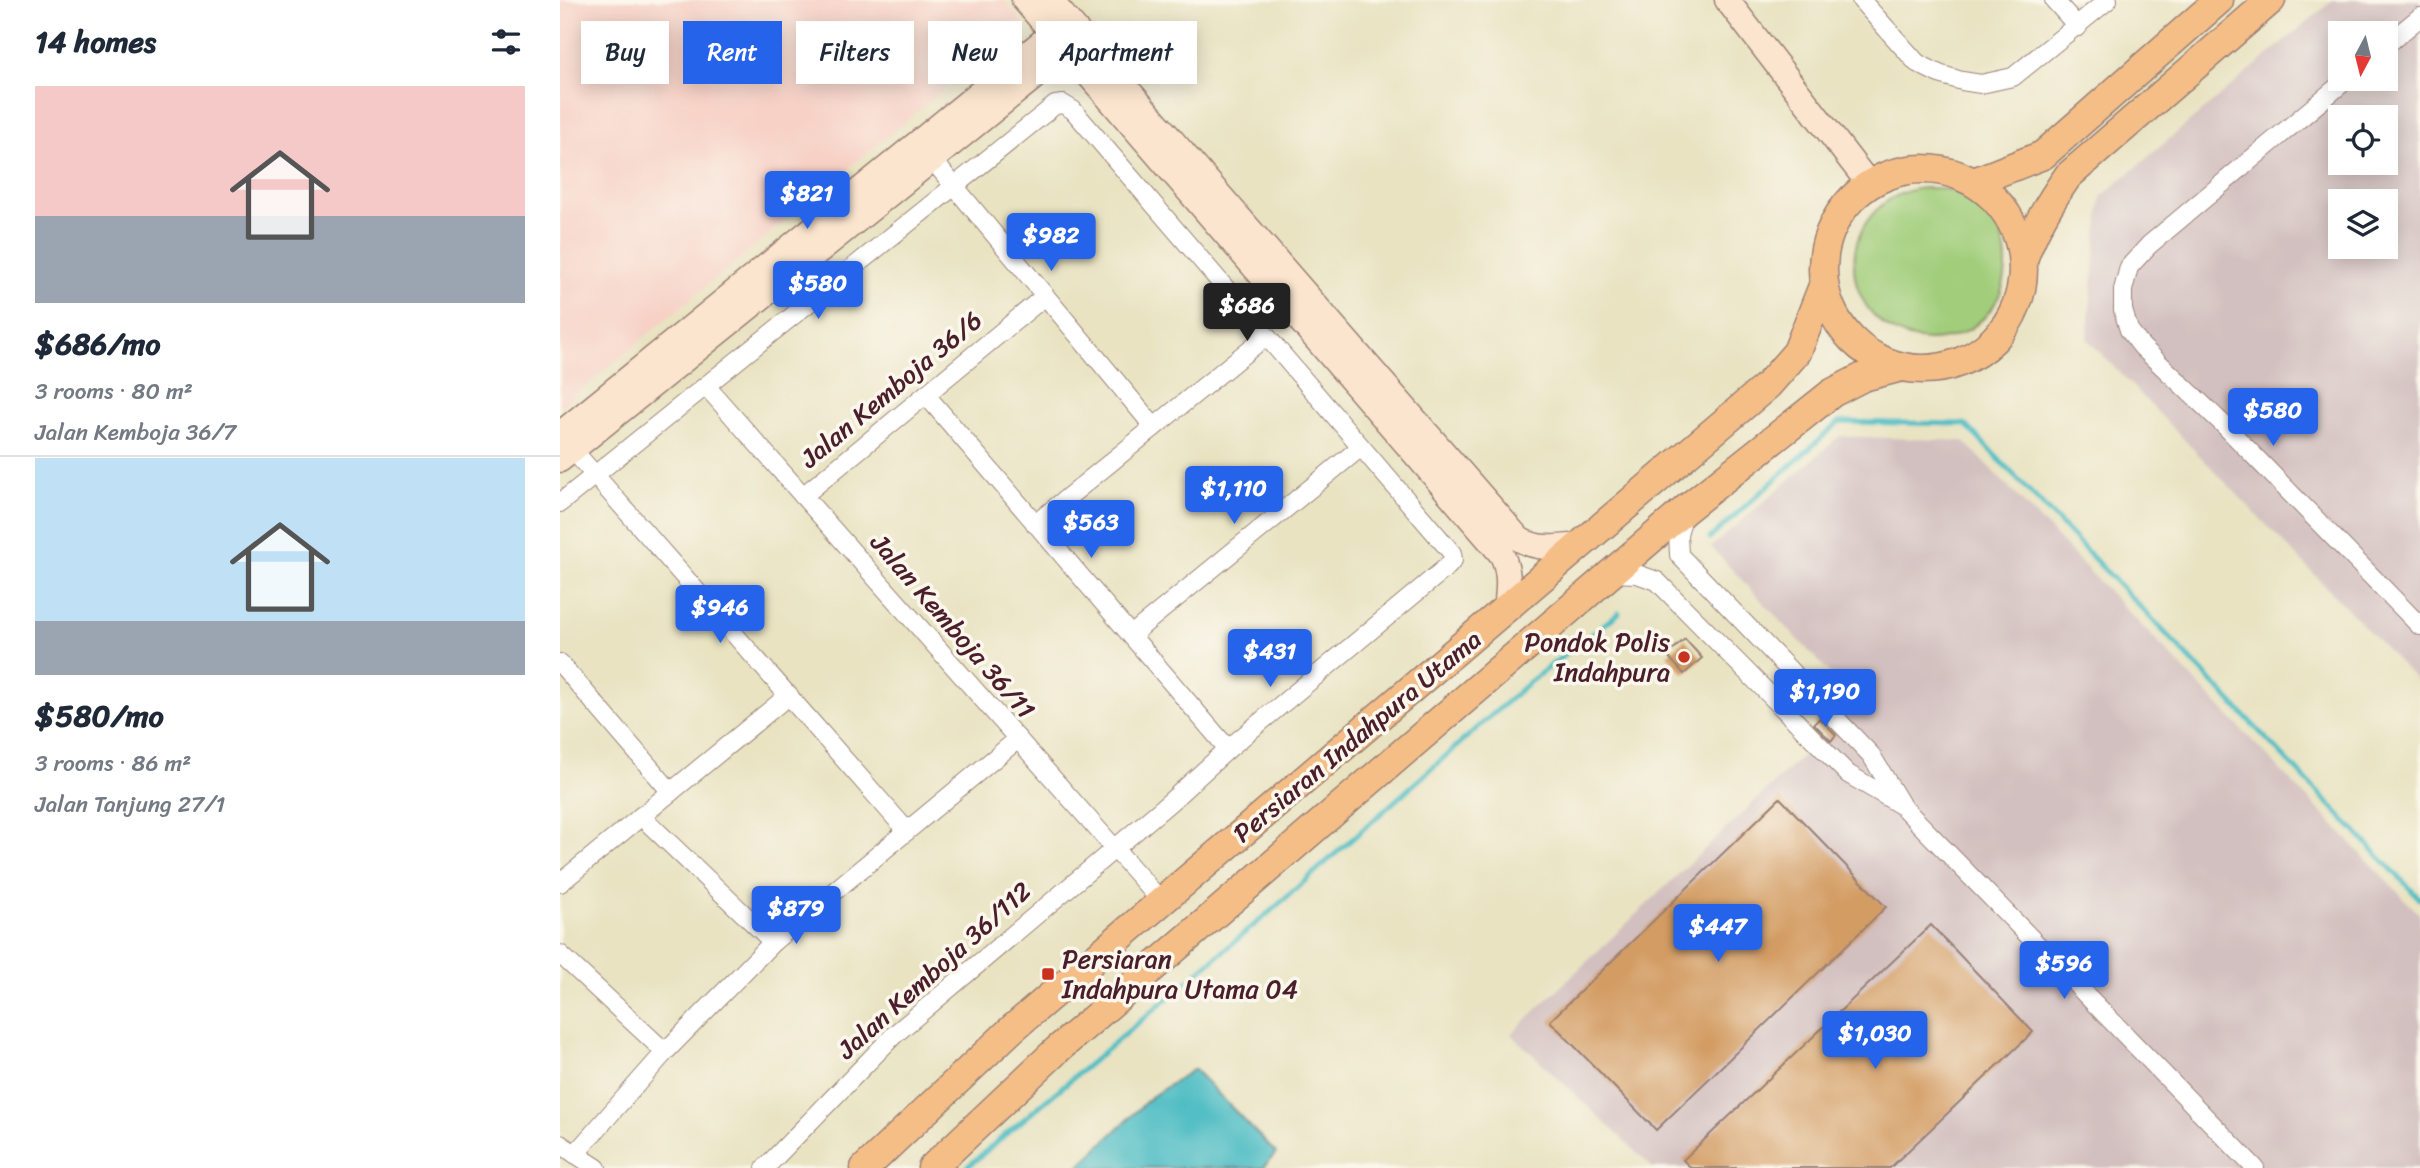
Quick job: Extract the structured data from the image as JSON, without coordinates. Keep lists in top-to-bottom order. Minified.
{"streets":{"main road":["Persiaran Indahpura Utama"],"street":["Jalan Kemboja 36/6","Jalan Kemboja 36/11","Jalan Kemboja 36/112"]},"crossings":[["Jalan Kemboja 36/6","Jalan Kemboja 36/11"],["Jalan Kemboja 36/11","Persiaran Indahpura Utama"],["Jalan Kemboja 36/11","Jalan Kemboja 36/112"]],"places":{"other":["Pondok Polis Indahpura"],"transit":["Persiaran Indahpura Utama 04"]},"north":"bottom","page":{"heading":"14 homes","chip":["Buy","Rent","Filters","New","Apartment"],"list":[{"name":"$686/mo","note":"3 rooms · 80 m² · Jalan Kemboja 36/7"},{"name":"$580/mo","note":"3 rooms · 86 m² · Jalan Tanjung 27/1"}],"price":["$821","$982","$580","$686","$580","$1,110","$563","$946","$431","$1,190","$879","$447","$596","$1,030"]}}
